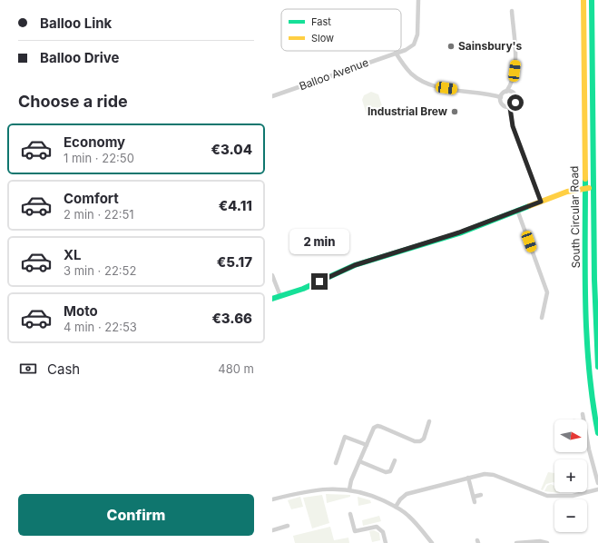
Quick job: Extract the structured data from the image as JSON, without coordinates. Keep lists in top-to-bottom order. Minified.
{"streets":{"main road":["South Circular Road"],"street":["Balloo Avenue"]},"places":["Sainsbury's","Industrial Brew"],"legend":["Fast","Slow"],"north":"right","page":{"banner":["Balloo Link","Balloo Drive"],"heading":"Choose a ride","list":[{"name":"Economy","note":"1 min · 22:50","value":"€3.04"},{"name":"Comfort","note":"2 min · 22:51","value":"€4.11"},{"name":"XL","note":"3 min · 22:52","value":"€5.17"},{"name":"Moto","note":"4 min · 22:53","value":"€3.66"}],"bubble":"2 min","pay":["Cash","480 m"],"map_buttons":["+","−"],"buttons":"Confirm"}}
